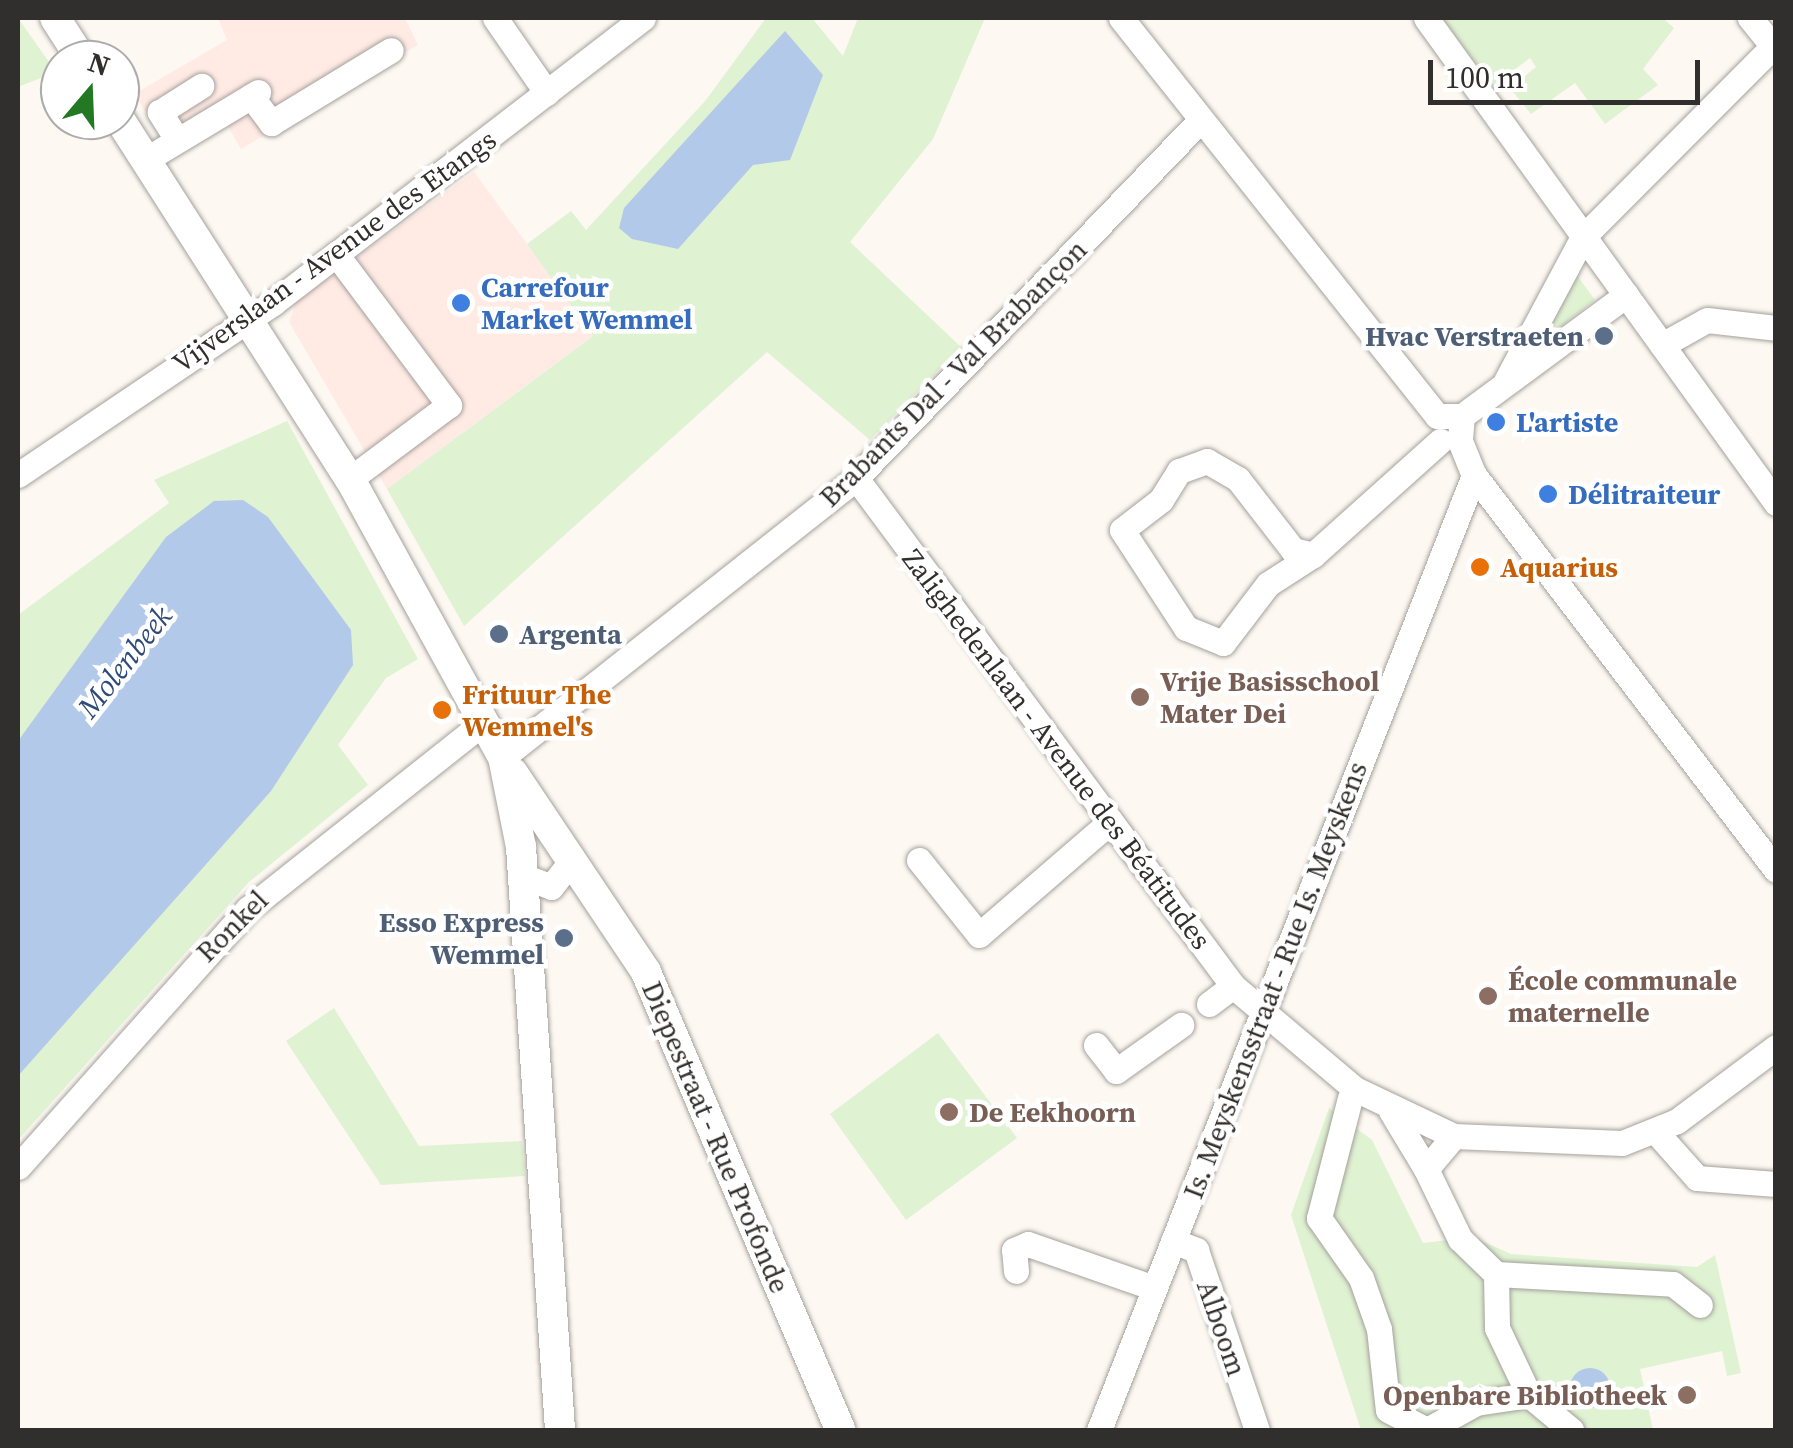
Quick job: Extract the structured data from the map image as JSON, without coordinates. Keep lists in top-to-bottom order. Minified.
{"streets":{"main road":["Diepestraat - Rue Profonde"],"street":["Vijverslaan - Avenue des Etangs","Brabants Dal - Val Brabançon","Zalighedenlaan - Avenue des Béatitudes","Ronkel","Is. Meyskensstraat - Rue Is. Meyskens","Alboom"]},"crossings":[["Brabants Dal - Val Brabançon","Zalighedenlaan - Avenue des Béatitudes"],["Brabants Dal - Val Brabançon","Diepestraat - Rue Profonde"],["Zalighedenlaan - Avenue des Béatitudes","Is. Meyskensstraat - Rue Is. Meyskens"],["Is. Meyskensstraat - Rue Is. Meyskens","Alboom"]],"water":["Molenbeek"],"places":["Carrefour Market Wemmel","Hvac Verstraeten","L'artiste","Délitraiteur","Aquarius","Argenta","Vrije Basisschool Mater Dei","Frituur The Wemmel's","Esso Express Wemmel","École communale maternelle","De Eekhoorn","Openbare Bibliotheek"],"scale_bar":"100 m","north":"top"}
